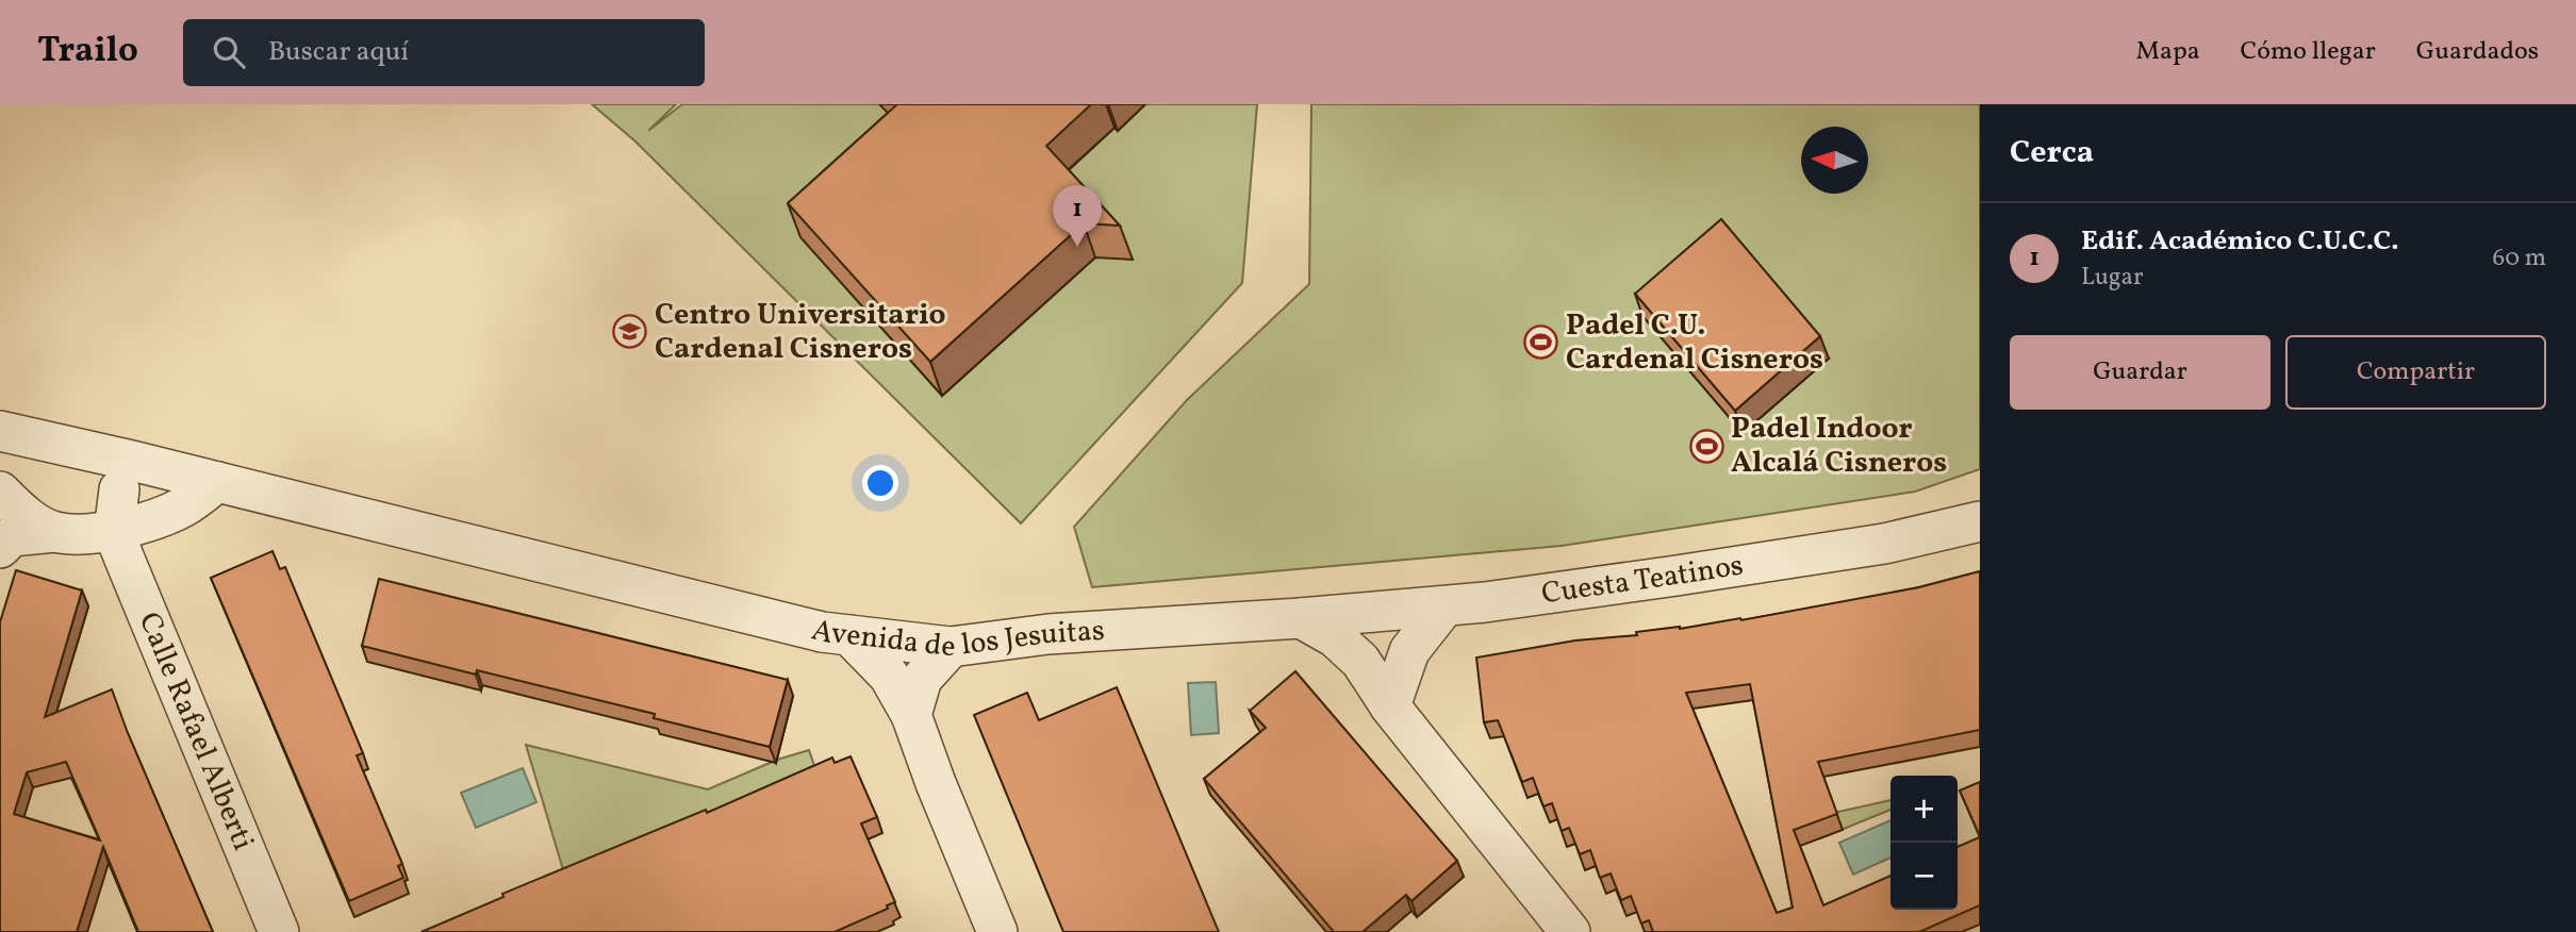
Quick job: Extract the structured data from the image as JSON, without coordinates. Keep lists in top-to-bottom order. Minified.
{"streets":{"street":["Cuesta Teatinos","Avenida de los Jesuitas","Calle Rafael Alberti"]},"crossings":[["Cuesta Teatinos","Avenida de los Jesuitas"]],"places":{"school or university":["Centro Universitario Cardenal Cisneros"],"sports":["Padel C.U. Cardenal Cisneros","Padel Indoor Alcalá Cisneros"]},"north":"left","page":{"header":"Trailo","search":"Buscar aquí","nav":["Mapa","Cómo llegar","Guardados"],"heading":"Cerca","pins":"1","list":[{"mark":"1","name":"Edif. Académico C.U.C.C.","note":"Lugar","value":"60 m"}],"buttons":["Guardar","Compartir"],"map_buttons":["+","−"]}}
